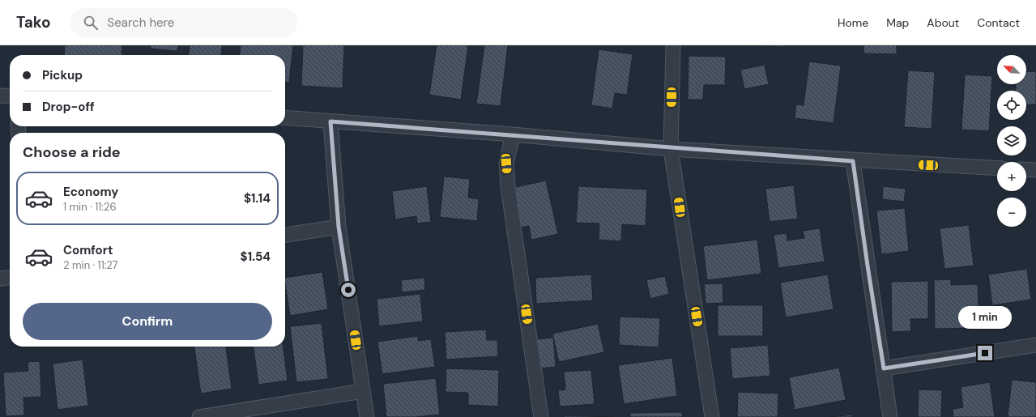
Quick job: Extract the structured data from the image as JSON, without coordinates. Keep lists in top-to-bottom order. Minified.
{"north":"top left","page":{"header":"Tako","search":"Search here","nav":["Home","Map","About","Contact"],"map_buttons":["+","−"],"banner":["Pickup","Drop-off"],"heading":"Choose a ride","list":[{"name":"Economy","note":"1 min · 11:26","value":"$1.14"},{"name":"Comfort","note":"2 min · 11:27","value":"$1.54"}],"buttons":"Confirm","bubble":"1 min"}}
